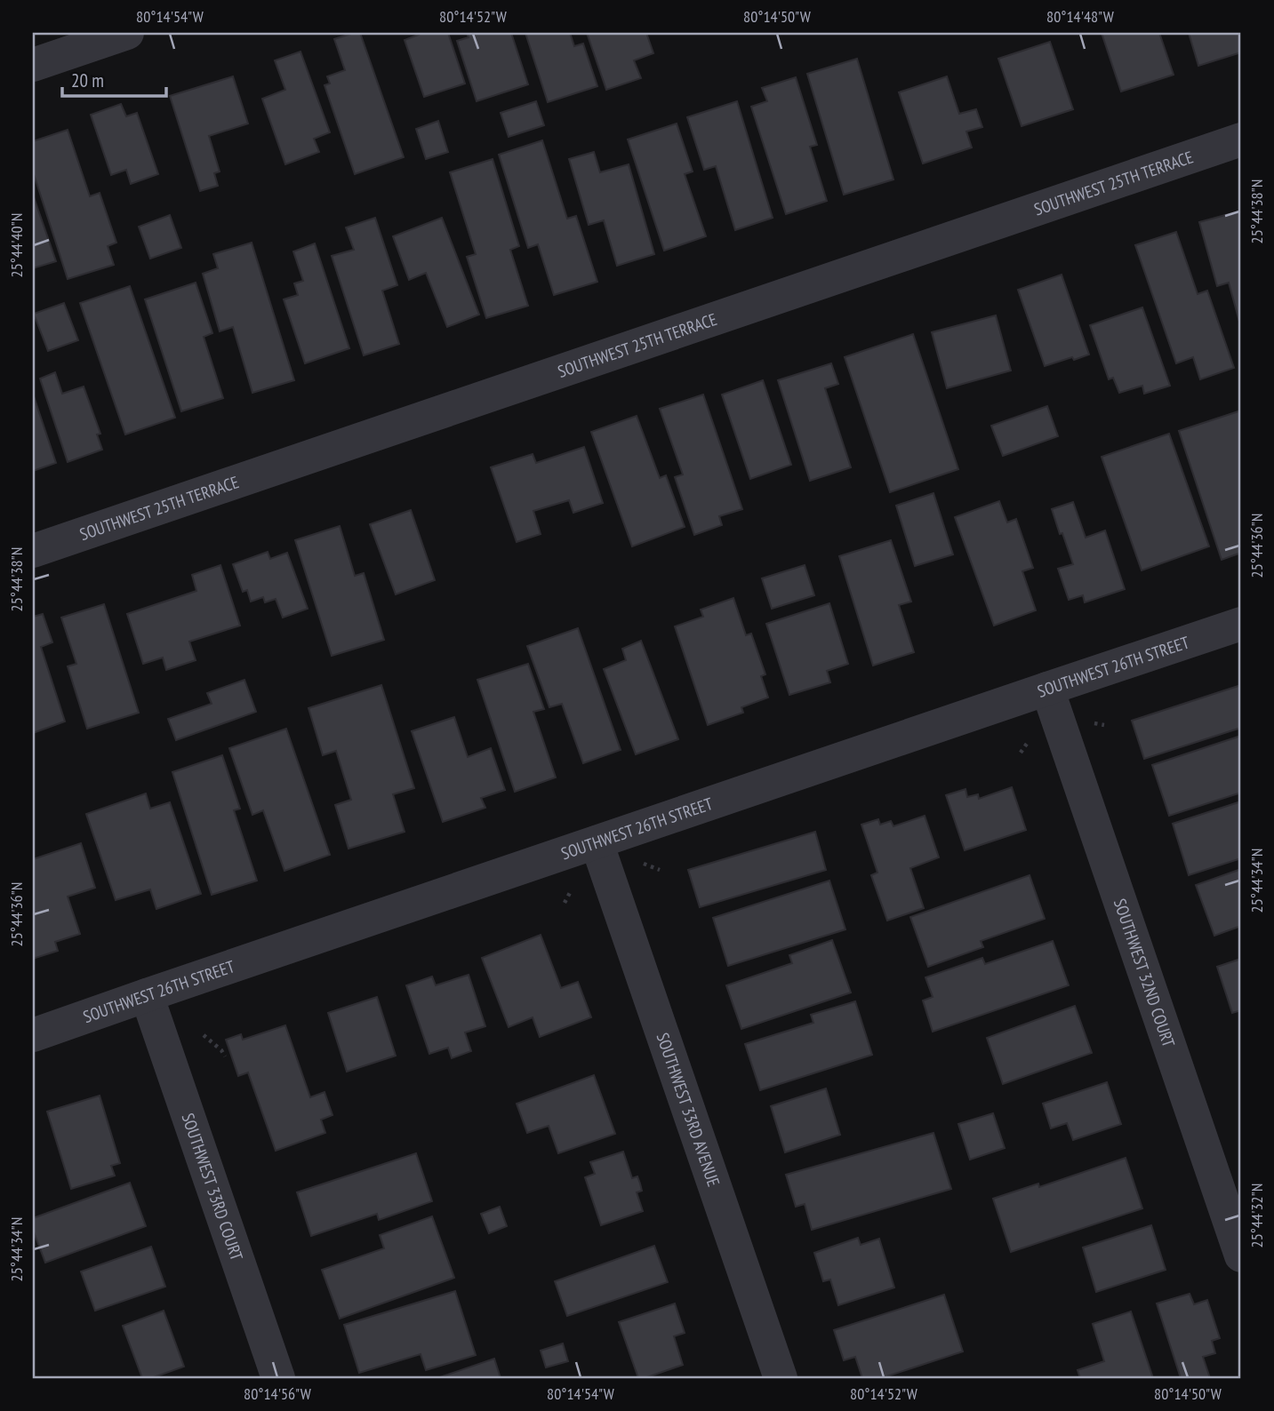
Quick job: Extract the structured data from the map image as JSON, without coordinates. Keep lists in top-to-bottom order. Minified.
{"streets":{"street":["SOUTHWEST 25TH TERRACE","SOUTHWEST 26TH STREET","SOUTHWEST 32ND COURT","SOUTHWEST 33RD AVENUE","SOUTHWEST 33RD COURT"]},"crossings":[["SOUTHWEST 26TH STREET","SOUTHWEST 32ND COURT"],["SOUTHWEST 26TH STREET","SOUTHWEST 33RD AVENUE"],["SOUTHWEST 26TH STREET","SOUTHWEST 33RD COURT"]],"scale_bar":"20 m","coordinates":["80°14'54\"W","80°14'52\"W","80°14'50\"W","80°14'48\"W","25°44'38\"N","25°44'40\"N","25°44'36\"N","25°44'34\"N","25°44'32\"N","80°14'56\"W"]}
